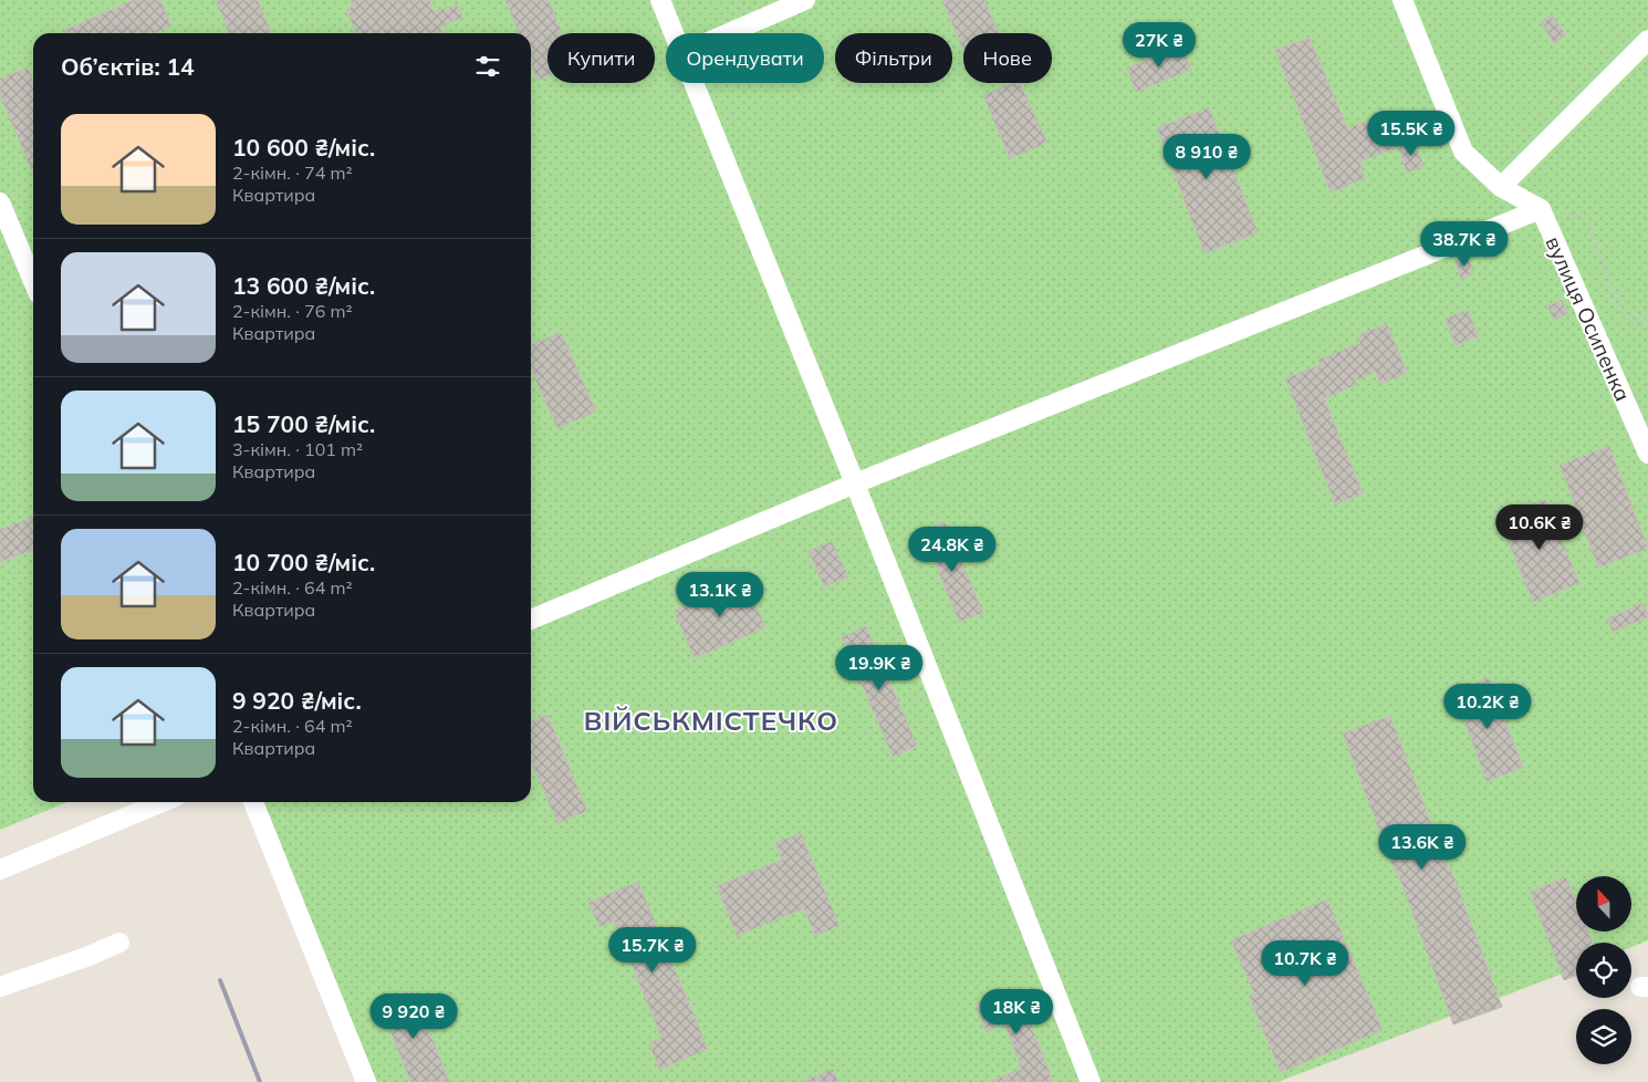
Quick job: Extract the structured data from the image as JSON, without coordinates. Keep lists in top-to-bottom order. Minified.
{"streets":{"street":["вулиця Осипенка"]},"districts":["ВІЙСЬКМІСТЕЧКО"],"north":"top","page":{"price":["27K ₴","15.5K ₴","8 910 ₴","38.7K ₴","10.6K ₴","24.8K ₴","13.1K ₴","19.9K ₴","10.2K ₴","13.6K ₴","15.7K ₴","10.7K ₴","18K ₴","9 920 ₴"],"chip":["Купити","Орендувати","Фільтри","Нове"],"heading":"Об’єктів: 14","list":[{"name":"10 600 ₴/міс.","note":"2-кімн. · 74 m² · Квартира"},{"name":"13 600 ₴/міс.","note":"2-кімн. · 76 m² · Квартира"},{"name":"15 700 ₴/міс.","note":"3-кімн. · 101 m² · Квартира"},{"name":"10 700 ₴/міс.","note":"2-кімн. · 64 m² · Квартира"},{"name":"9 920 ₴/міс.","note":"2-кімн. · 64 m² · Квартира"}]}}
